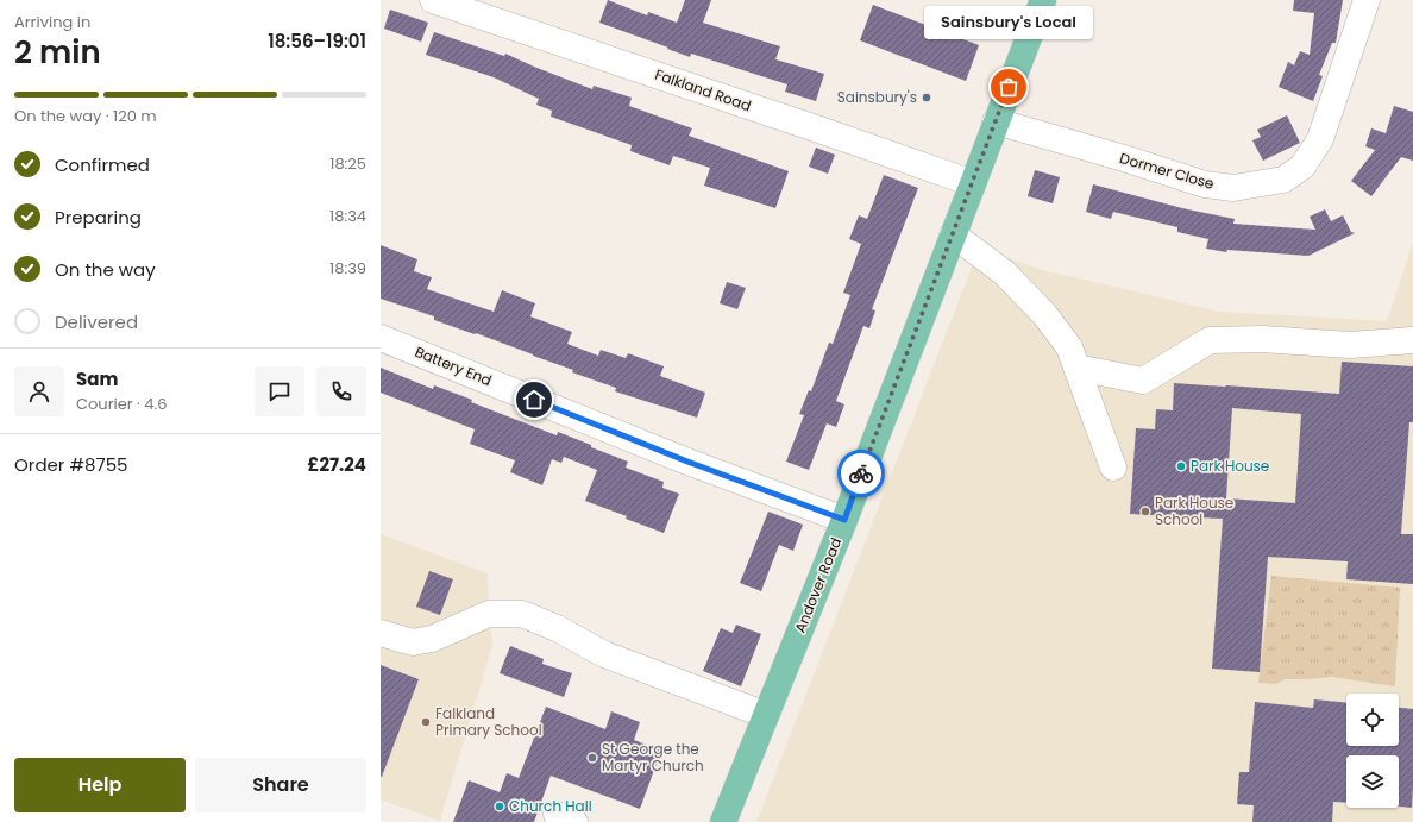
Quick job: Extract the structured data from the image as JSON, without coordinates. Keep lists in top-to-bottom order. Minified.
{"streets":{"main road":["Andover Road"],"street":["Falkland Road","Dormer Close","Battery End"]},"crossings":[["Falkland Road","Andover Road"],["Dormer Close","Andover Road"],["Battery End","Andover Road"]],"places":["Sainsbury's Local","Sainsbury's","Park House","Park House School","Falkland Primary School","St George the Martyr Church","Church Hall"],"page":{"heading":["2 min","Arriving in","18:56–19:01"],"panel":["Sam","Courier · 4.6","Order #8755","£27.24"],"bubble":"Sainsbury's Local","bar":"On the way · 120 m","list":[["Confirmed","18:25"],["Preparing","18:34"],["On the way","18:39"],"Delivered"],"buttons":["Help","Share"]}}
